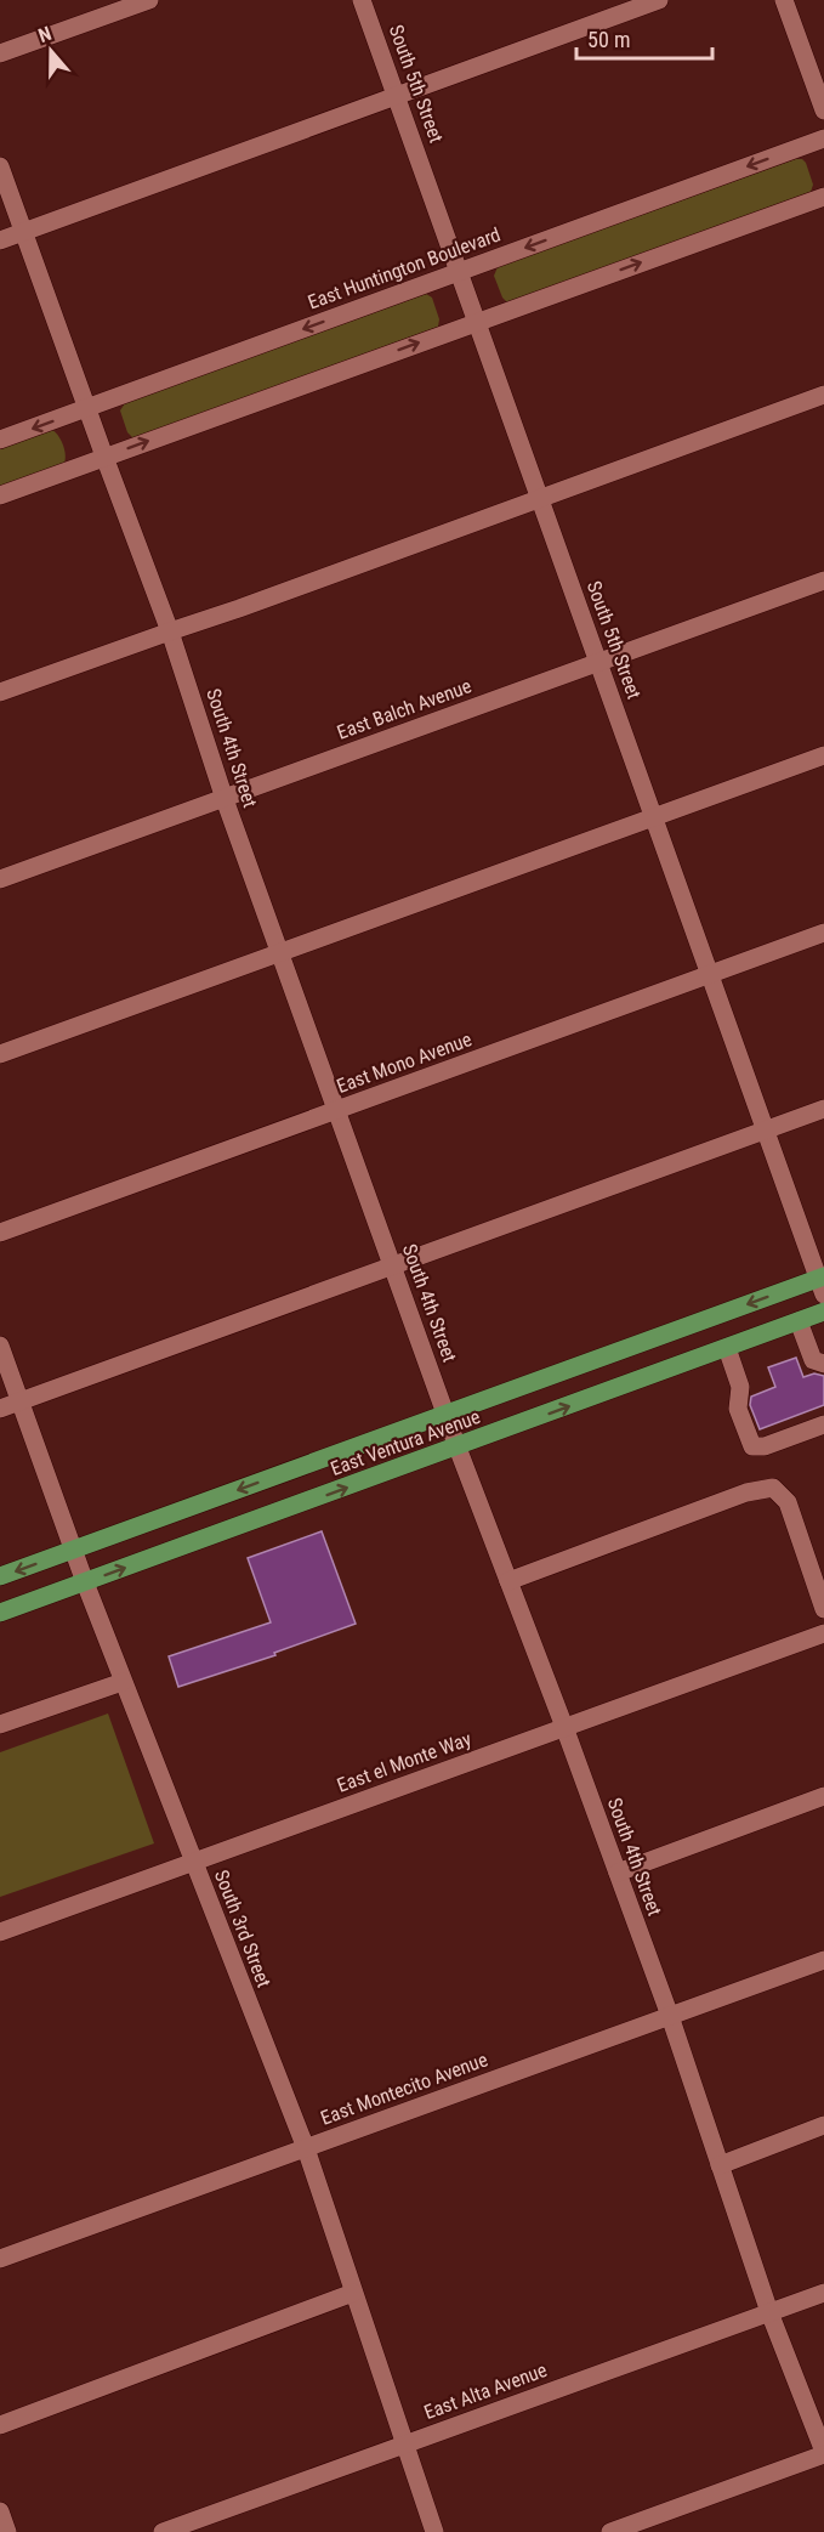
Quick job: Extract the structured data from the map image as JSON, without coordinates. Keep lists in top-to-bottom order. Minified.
{"streets":{"main road":["East Ventura Avenue"],"street":["South 5th Street","East Huntington Boulevard","East Balch Avenue","South 4th Street","East Mono Avenue","East el Monte Way","South 3rd Street","East Montecito Avenue","East Alta Avenue"]},"crossings":[["South 5th Street","East Huntington Boulevard"],["South 5th Street","East Balch Avenue"],["South 5th Street","East Mono Avenue"],["South 5th Street","East Ventura Avenue"],["East Huntington Boulevard","South 4th Street"],["East Balch Avenue","South 4th Street"],["South 4th Street","East Mono Avenue"],["South 4th Street","East Ventura Avenue"],["South 4th Street","East el Monte Way"],["South 4th Street","East Montecito Avenue"],["South 4th Street","East Alta Avenue"],["East Ventura Avenue","South 3rd Street"],["East el Monte Way","South 3rd Street"],["South 3rd Street","East Montecito Avenue"],["South 3rd Street","East Alta Avenue"]],"scale_bar":"50 m","north":"top"}
